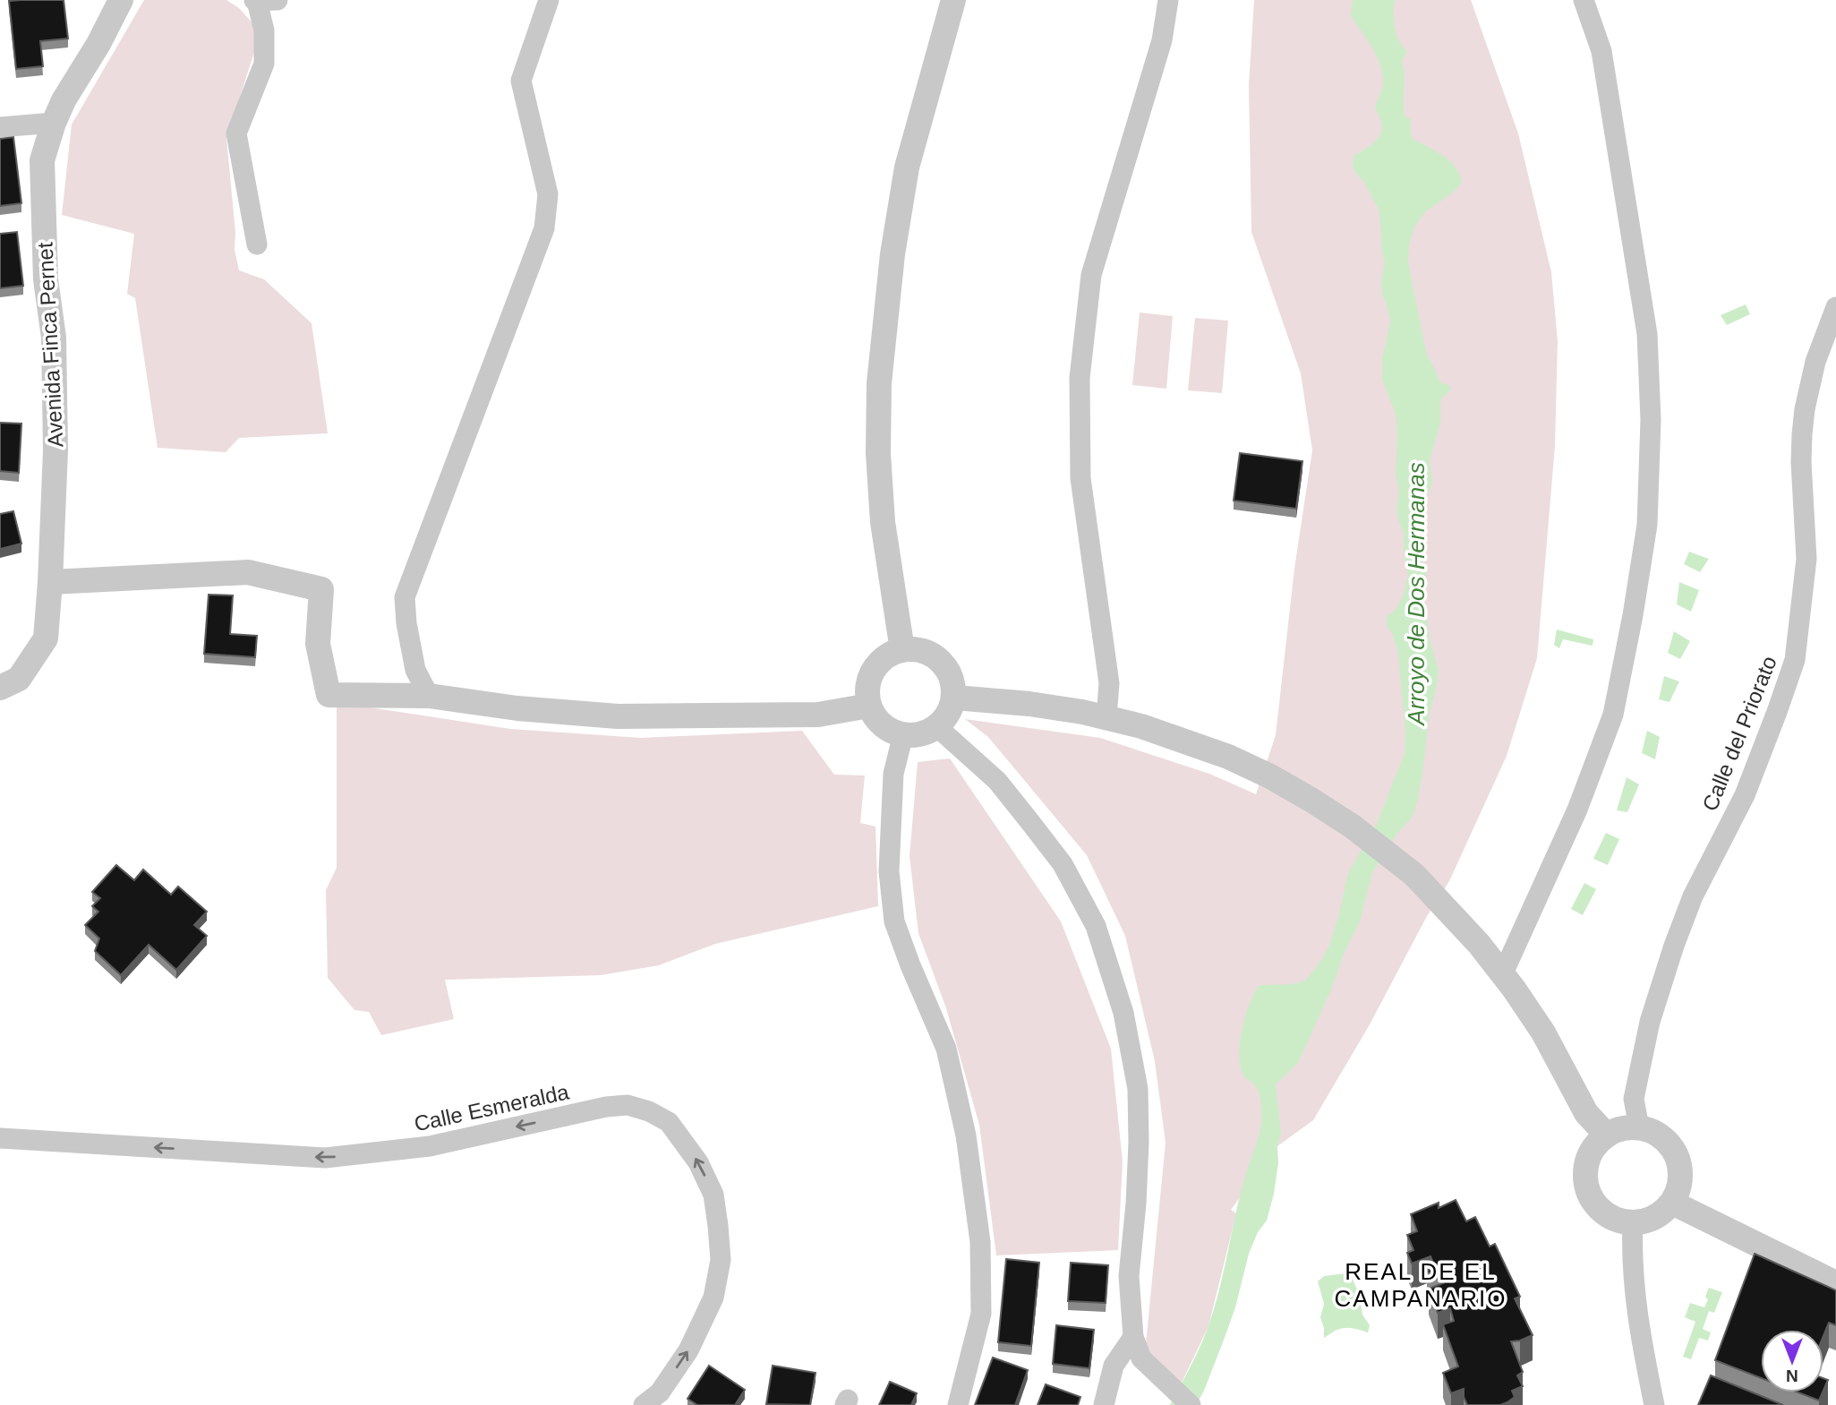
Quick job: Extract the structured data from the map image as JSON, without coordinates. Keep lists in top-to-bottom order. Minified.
{"streets":{"street":["Avenida Finca Pernet","Calle del Priorato","Calle Esmeralda"]},"districts":["REAL DE EL CAMPANARIO"],"water":["Arroyo de Dos Hermanas"],"north":"bottom"}
